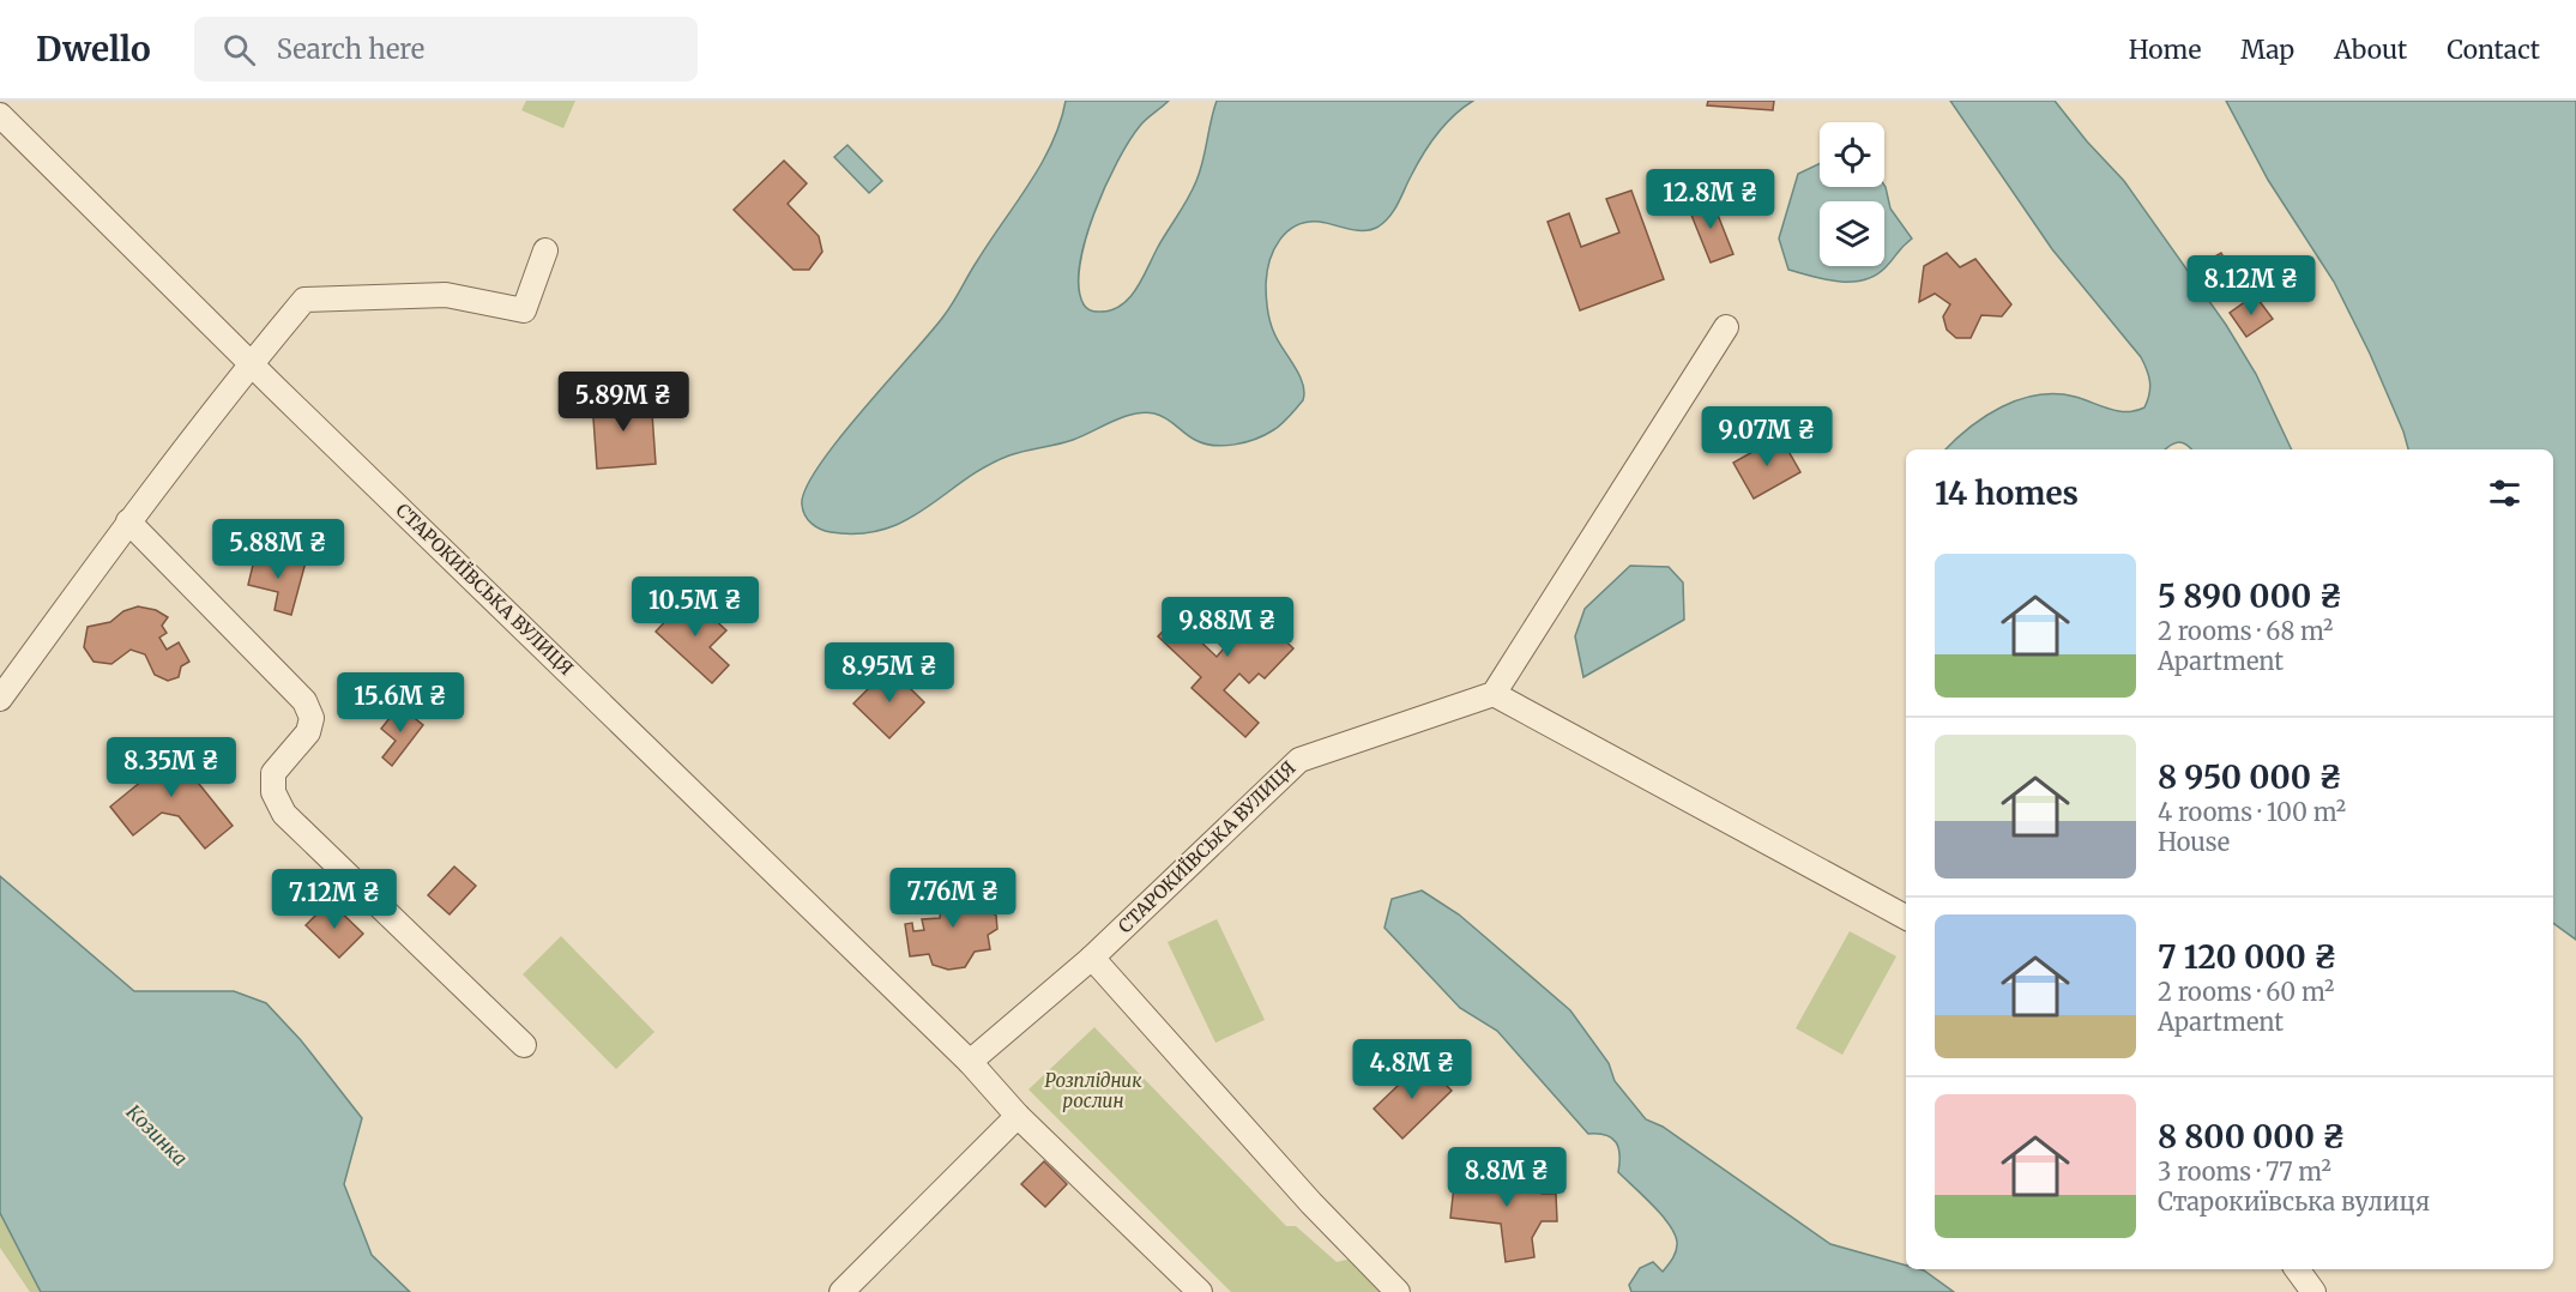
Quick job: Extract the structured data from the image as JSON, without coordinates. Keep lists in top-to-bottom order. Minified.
{"streets":{"street":["СТАРОКИЇВСЬКА ВУЛИЦЯ"]},"water":["Козинка"],"parks":["Розплідник рослин"],"page":{"header":"Dwello","search":"Search here","nav":["Home","Map","About","Contact"],"price":["12.8M ₴","8.12M ₴","5.89M ₴","9.07M ₴","5.88M ₴","10.5M ₴","9.88M ₴","8.95M ₴","15.6M ₴","8.35M ₴","7.76M ₴","7.12M ₴","4.8M ₴","8.8M ₴"],"heading":"14 homes","list":[{"name":"5 890 000 ₴","note":"2 rooms · 68 m² · Apartment"},{"name":"8 950 000 ₴","note":"4 rooms · 100 m² · House"},{"name":"7 120 000 ₴","note":"2 rooms · 60 m² · Apartment"},{"name":"8 800 000 ₴","note":"3 rooms · 77 m² · Старокиївська вулиця"}]}}
